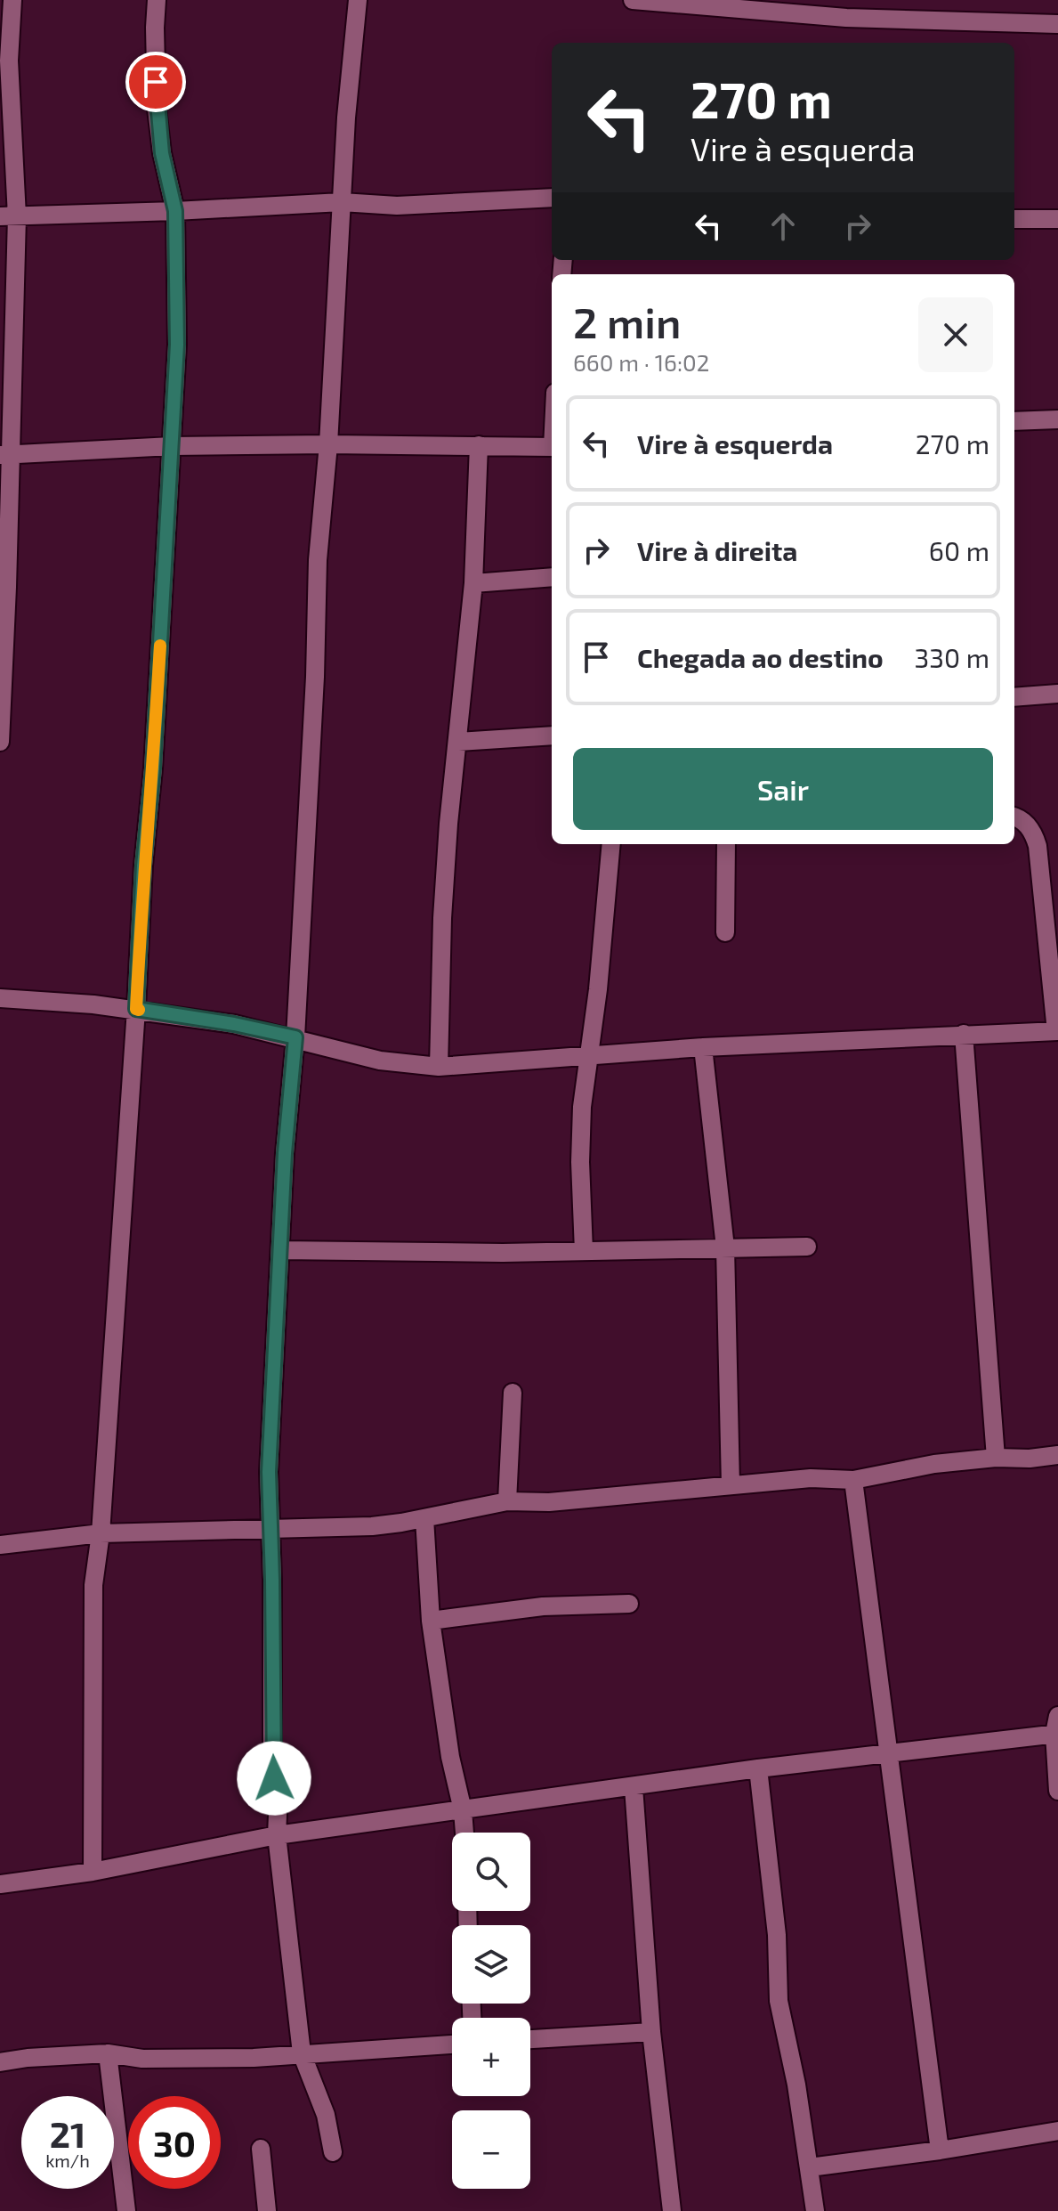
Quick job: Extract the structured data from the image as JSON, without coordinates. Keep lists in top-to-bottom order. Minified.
{"page":{"turn":["270 m","Vire à esquerda"],"heading":["2 min","660 m · 16:02"],"list":[{"name":"Vire à esquerda","value":"270 m"},{"name":"Vire à direita","value":"60 m"},{"name":"Chegada ao destino","value":"330 m"}],"buttons":"Sair","map_buttons":["+","−"],"speed":"21 km/h","limit":"30"}}
